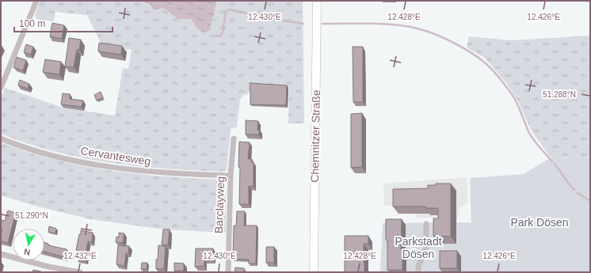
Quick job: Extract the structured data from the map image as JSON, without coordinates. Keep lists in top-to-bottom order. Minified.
{"streets":{"main road":["Chemnitzer Straße"],"street":["Cervantesweg","Barclayweg"]},"crossings":[["Cervantesweg","Barclayweg"]],"parks":["Park Dösen","Parkstadt Dösen"],"scale_bar":"100 m","north":"bottom","coordinates":["12.430°E","12.428°E","12.426°E","51.288°N","51.290°N","12.432°E"]}
